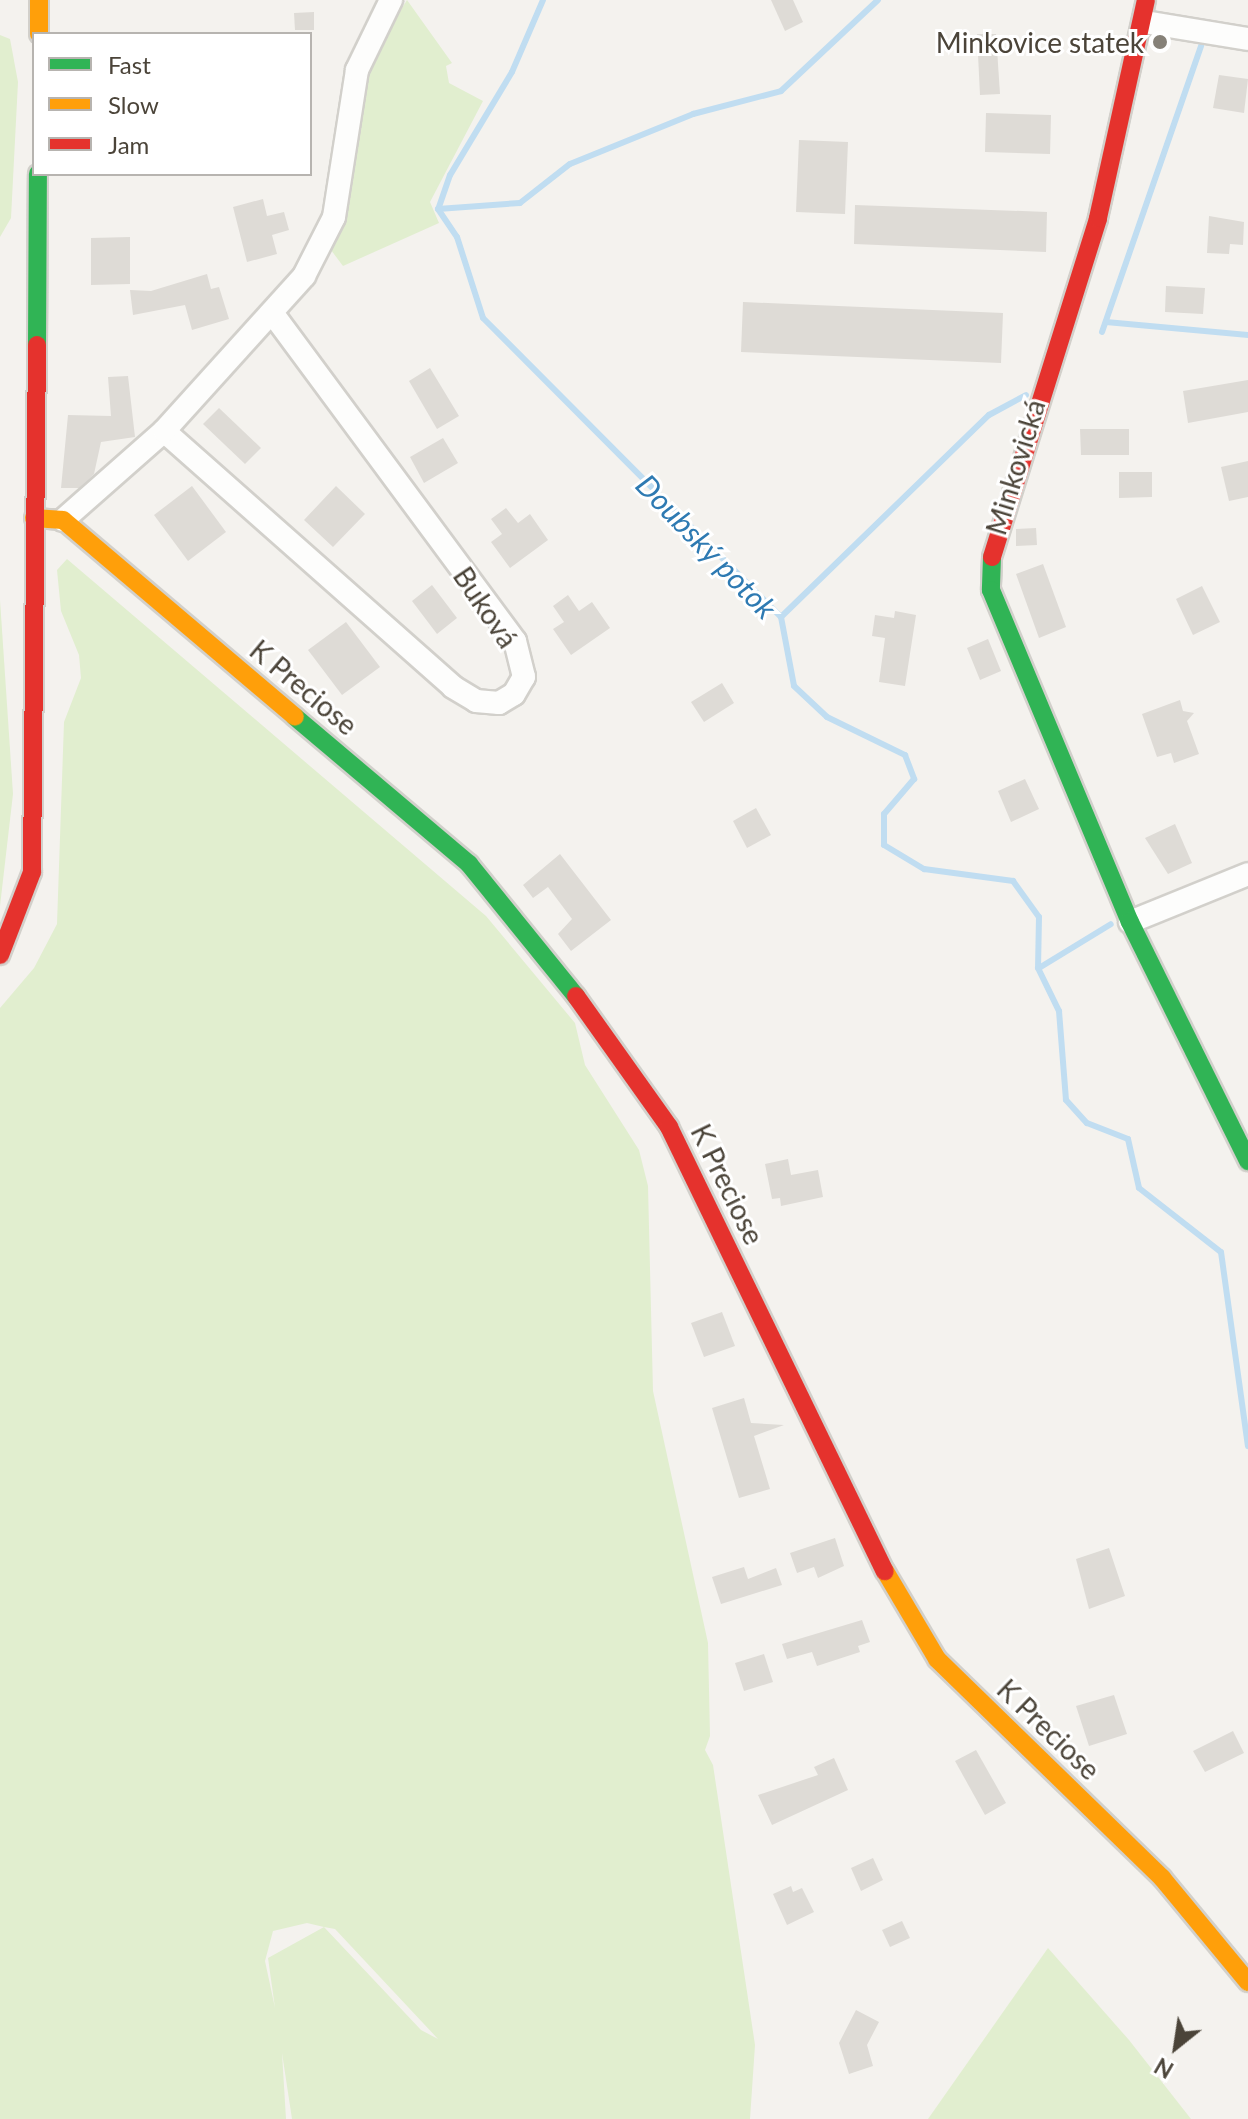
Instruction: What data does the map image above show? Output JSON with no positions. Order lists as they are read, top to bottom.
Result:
{
  "streets": {
    "street": ["Minkovická", "Buková", "K Preciose"]
  },
  "water": ["Doubský potok"],
  "places": ["Minkovice statek"],
  "legend": ["Fast", "Slow", "Jam"],
  "north": "bottom left"
}
